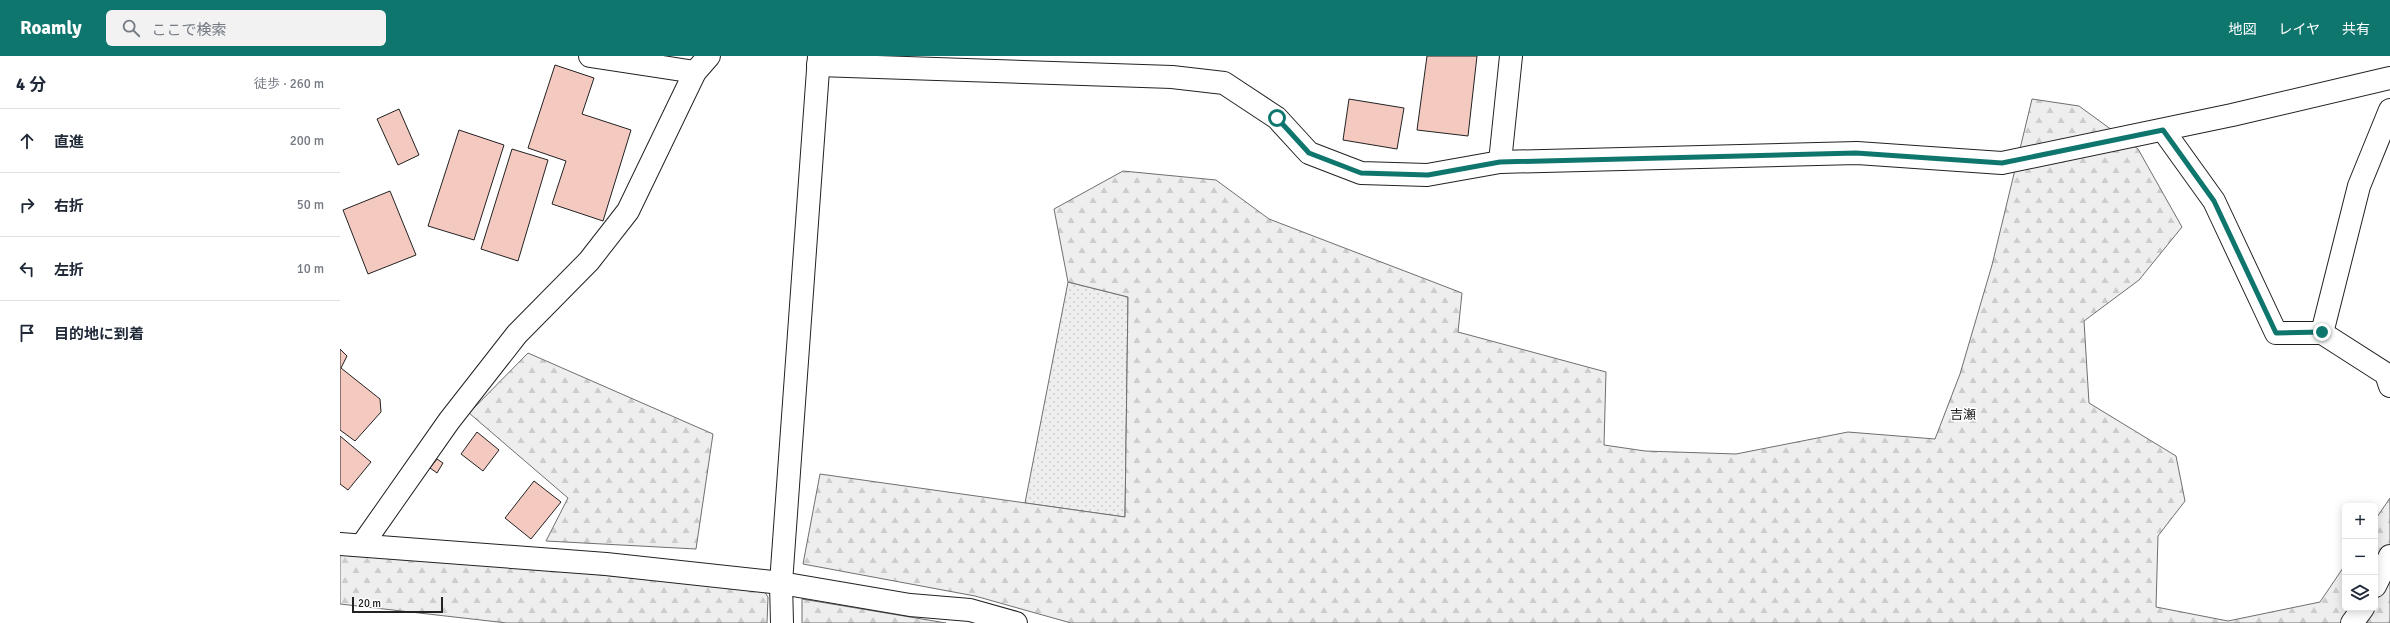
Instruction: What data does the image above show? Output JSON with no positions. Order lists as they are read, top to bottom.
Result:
{
  "districts": ["吉瀬"],
  "scale_bar": "20 m",
  "page": {
    "header": "Roamly",
    "search": "ここで検索",
    "nav": ["地図", "レイヤ", "共有"],
    "heading": ["4 分", "徒歩 · 260 m"],
    "list": [
      ["直進", "200 m"],
      ["右折", "50 m"],
      ["左折", "10 m"],
      "目的地に到着"
    ],
    "map_buttons": ["+", "−"],
    "scale": "20 m"
  }
}
